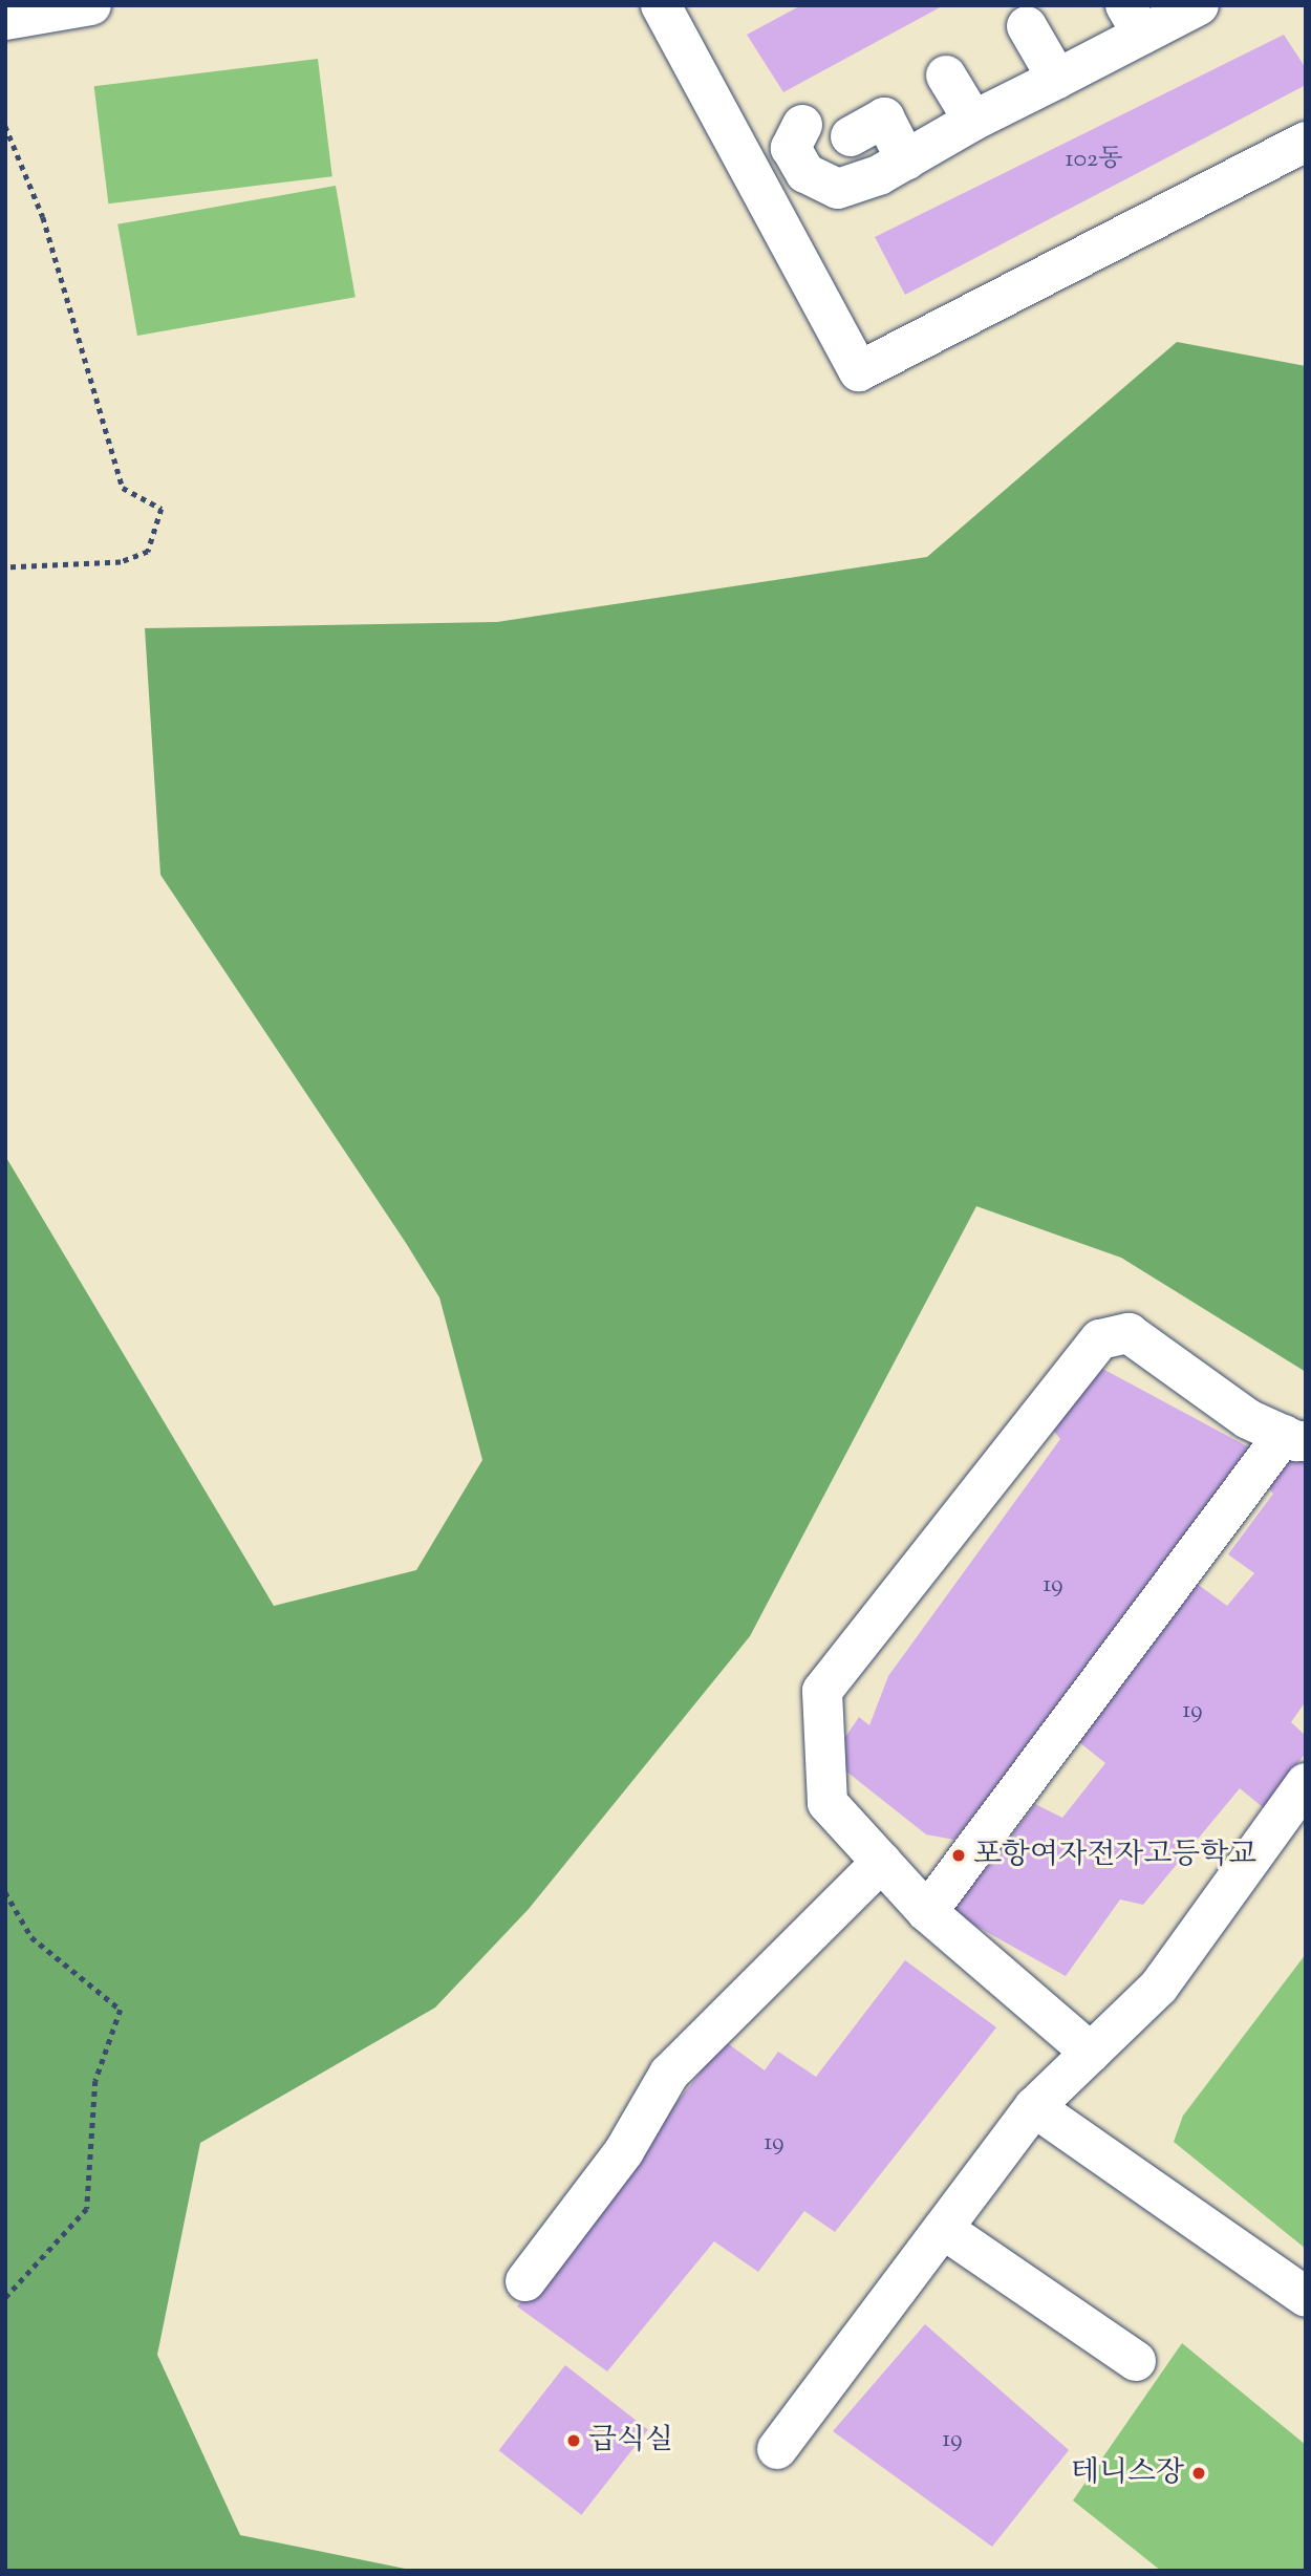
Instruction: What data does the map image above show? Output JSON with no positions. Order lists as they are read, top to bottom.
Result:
{
  "places": ["포항여자전자고등학교", "급식실", "테니스장"],
  "house_numbers": [
    "102동",
    "19",
    "19",
    "19",
    "19"
  ]
}
